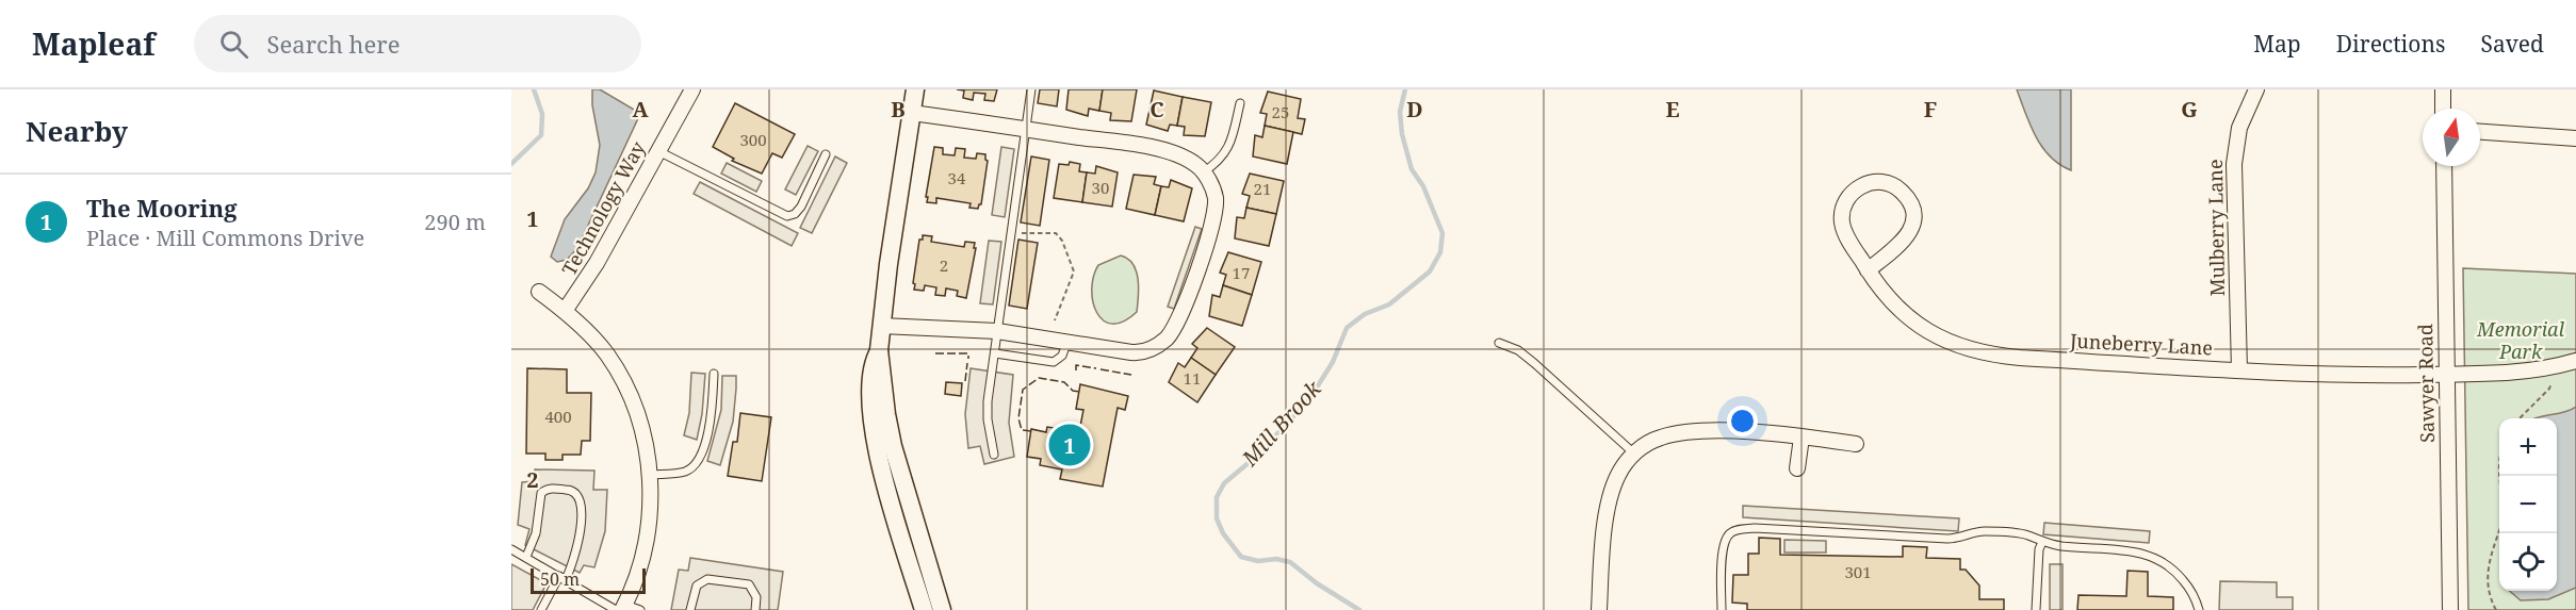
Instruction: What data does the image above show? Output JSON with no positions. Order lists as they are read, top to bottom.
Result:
{
  "streets": {
    "street": [
      "Technology Way",
      "Mulberry Lane",
      "Juneberry Lane",
      "Sawyer Road"
    ]
  },
  "crossings": [
    ["Mulberry Lane", "Juneberry Lane"],
    ["Juneberry Lane", "Sawyer Road"]
  ],
  "water": ["Mill Brook"],
  "parks": ["Memorial Park"],
  "house_numbers": [
    "25",
    "300",
    "34",
    "30",
    "21",
    "2",
    "17",
    "11",
    "400",
    "301"
  ],
  "scale_bar": "50 m",
  "north": "top",
  "page": {
    "header": "Mapleaf",
    "search": "Search here",
    "nav": ["Map", "Directions", "Saved"],
    "heading": "Nearby",
    "list": [
      {
        "mark": "1",
        "name": "The Mooring",
        "note": "Place · Mill Commons Drive",
        "value": "290 m"
      }
    ],
    "map_buttons": ["+", "−"],
    "pins": "1",
    "scale": "50 m"
  },
  "grid": {
    "columns": [
      "A",
      "B",
      "C",
      "D",
      "E",
      "F",
      "G"
    ],
    "rows": ["1", "2"]
  }
}
